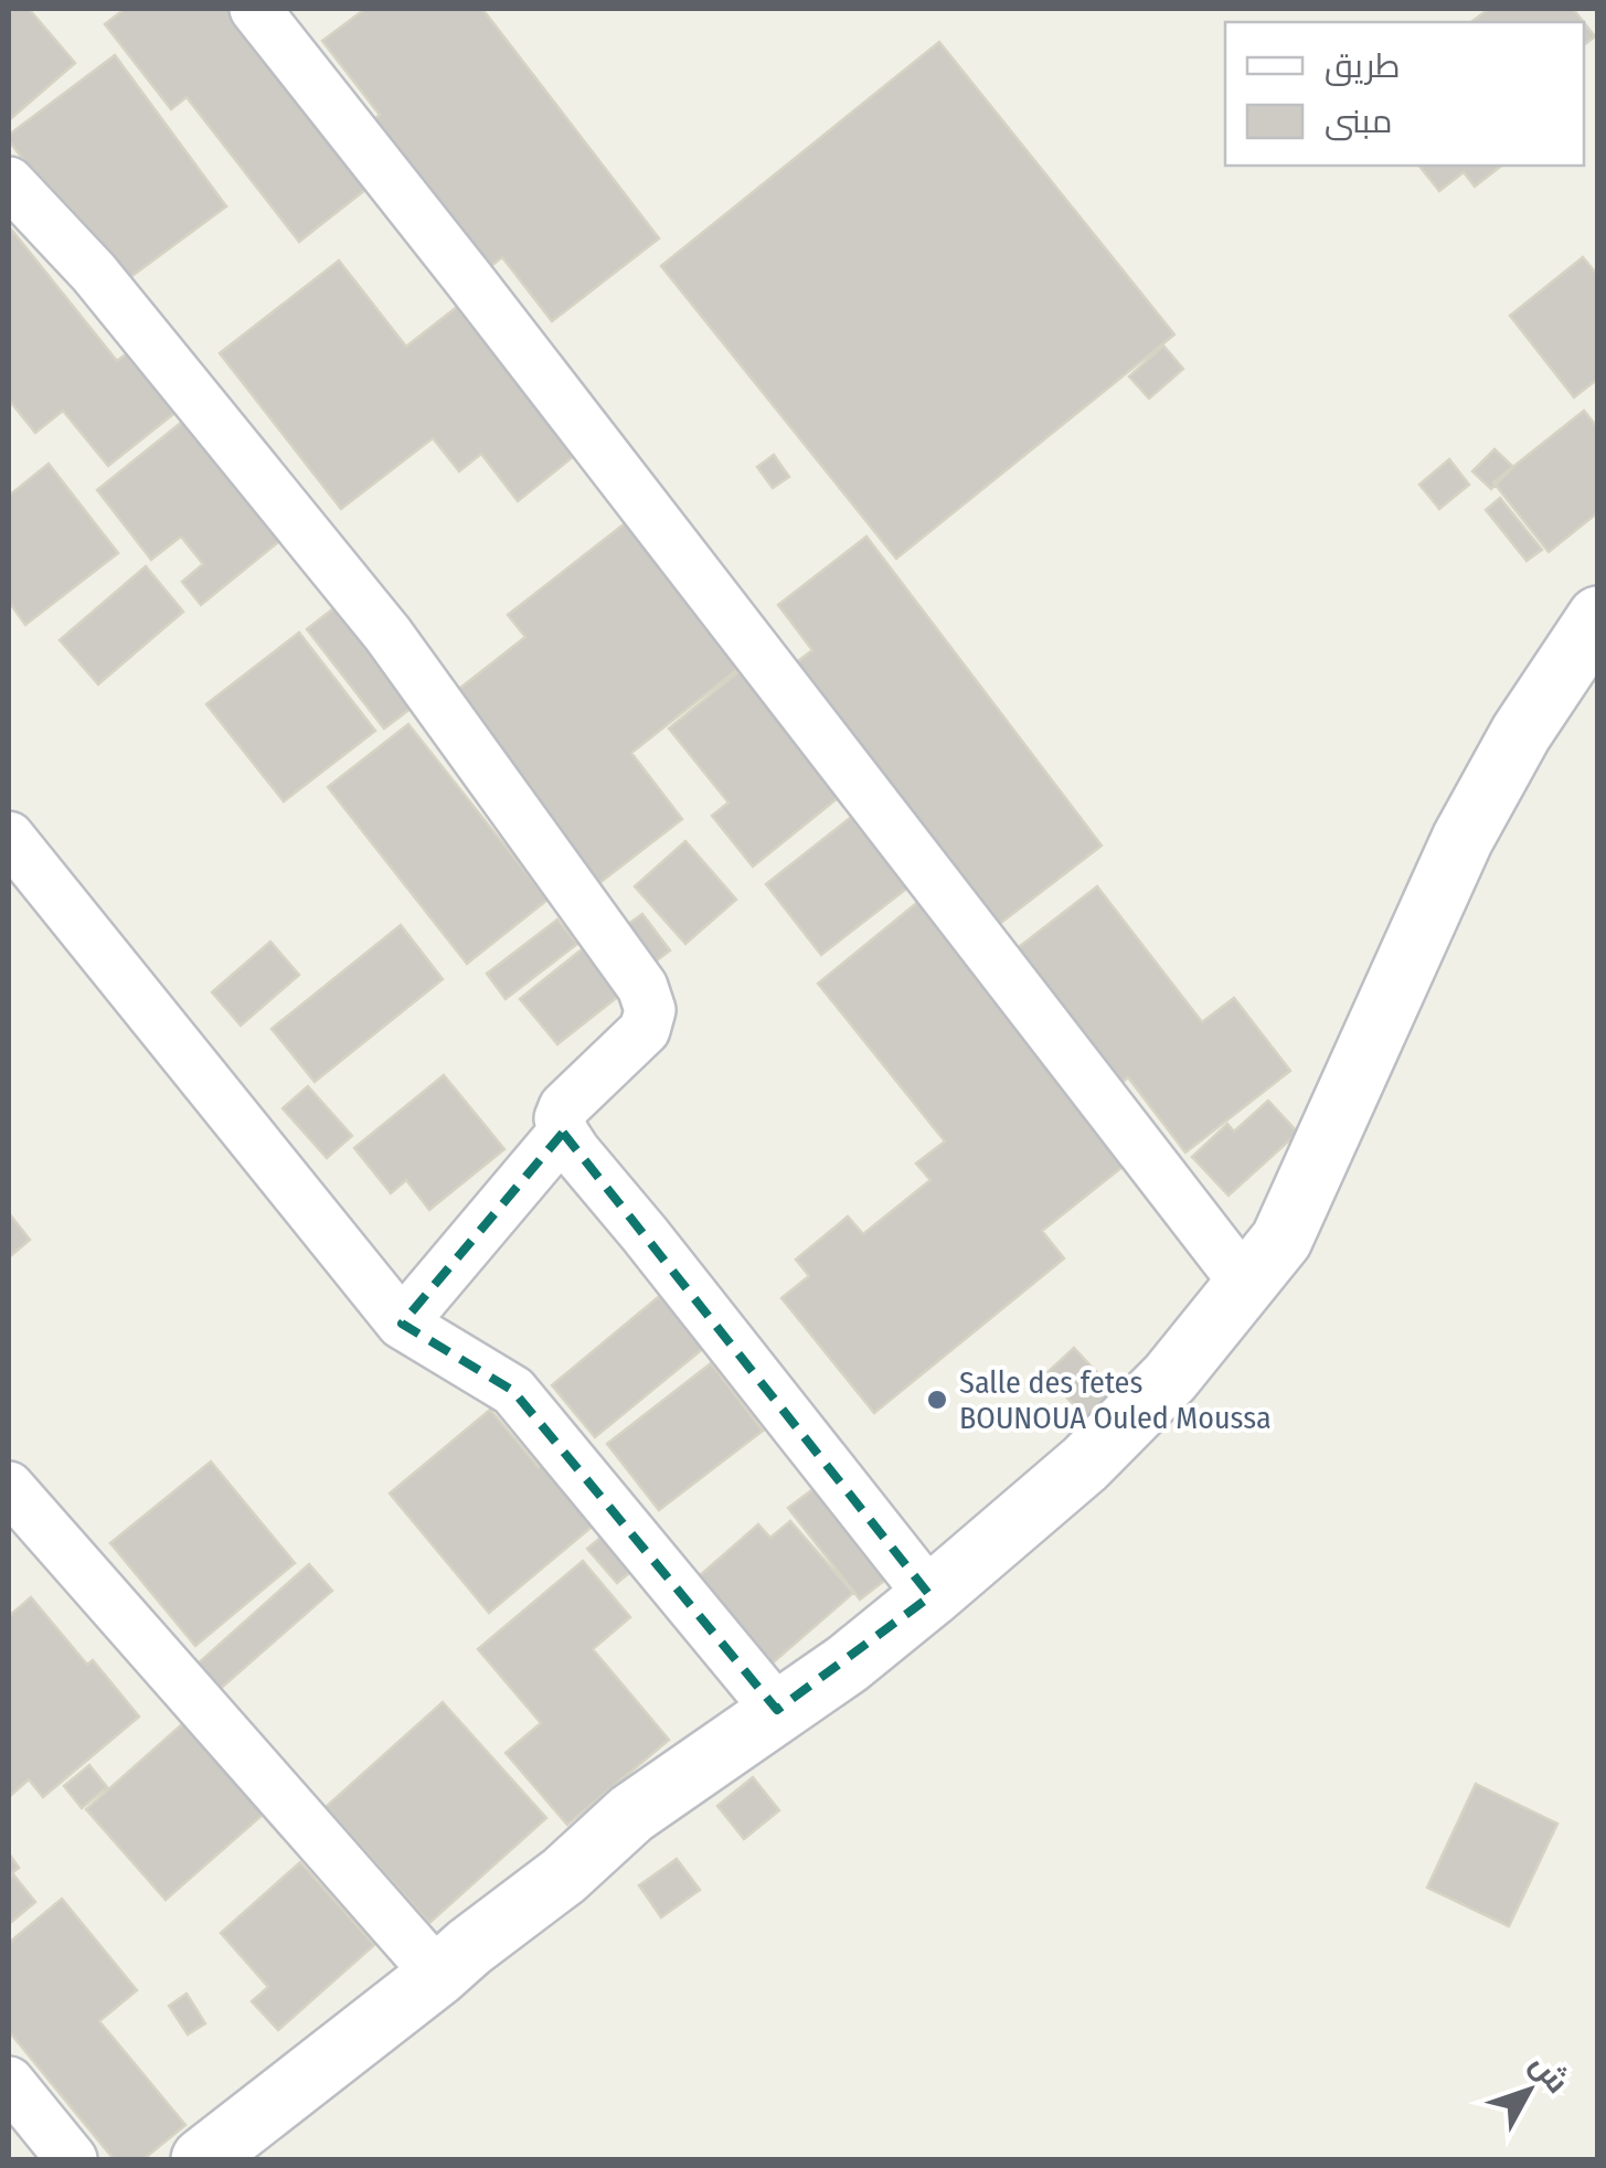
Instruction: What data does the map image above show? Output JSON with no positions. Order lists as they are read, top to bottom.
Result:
{
  "places": ["Salle des fetes BOUNOUA Ouled Moussa"],
  "legend": ["طريق", "مبنى"],
  "north": "top right"
}
